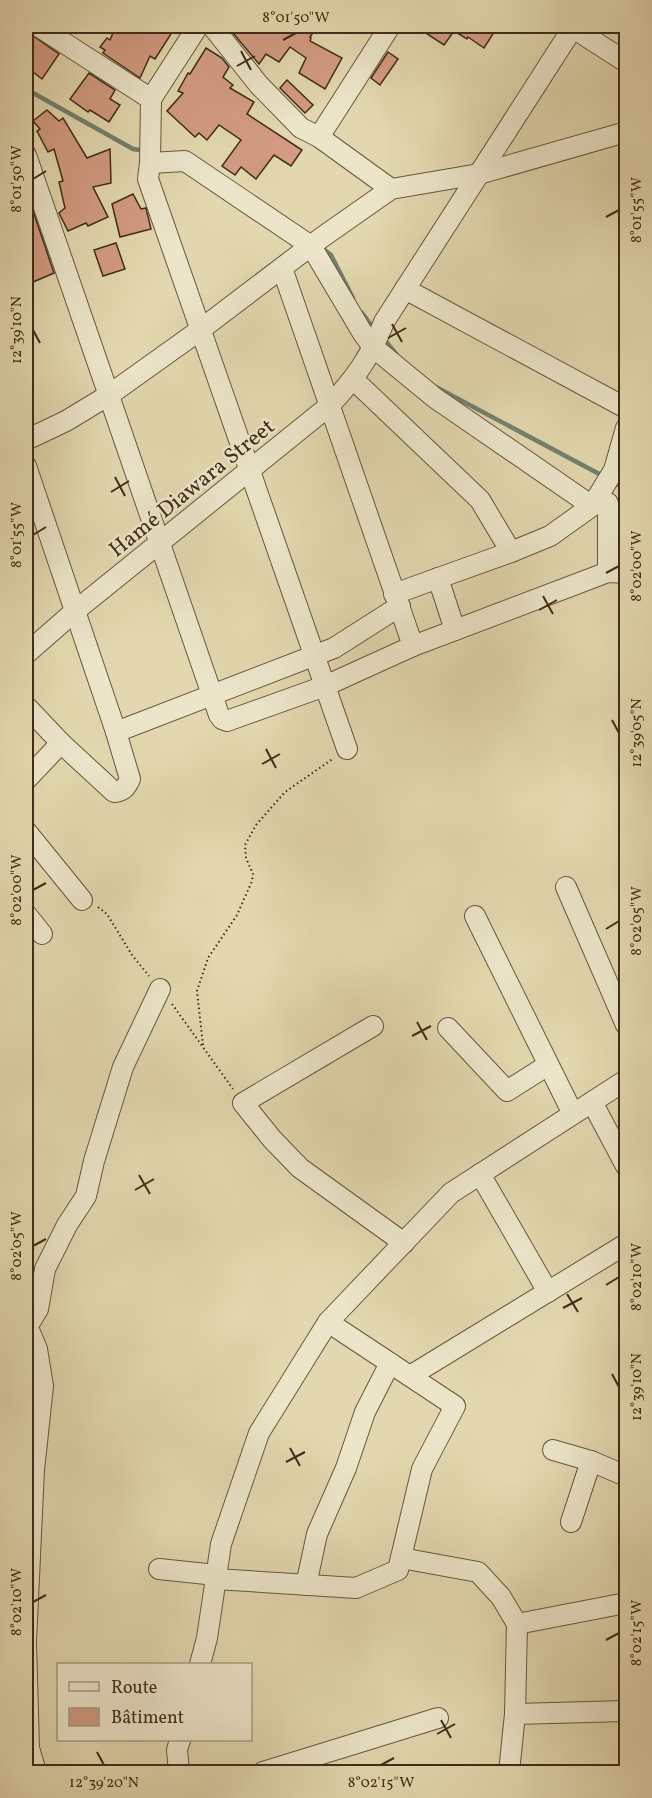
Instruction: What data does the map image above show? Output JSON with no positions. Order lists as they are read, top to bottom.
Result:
{
  "streets": {
    "street": ["Hamé Diawara Street"]
  },
  "legend": ["Route", "Bâtiment"],
  "coordinates": [
    "8°01'50\"W",
    "8°01'55\"W",
    "12°39'10\"N",
    "8°02'00\"W",
    "12°39'05\"N",
    "8°02'05\"W",
    "8°02'10\"W",
    "8°02'15\"W",
    "12°39'20\"N"
  ]
}
